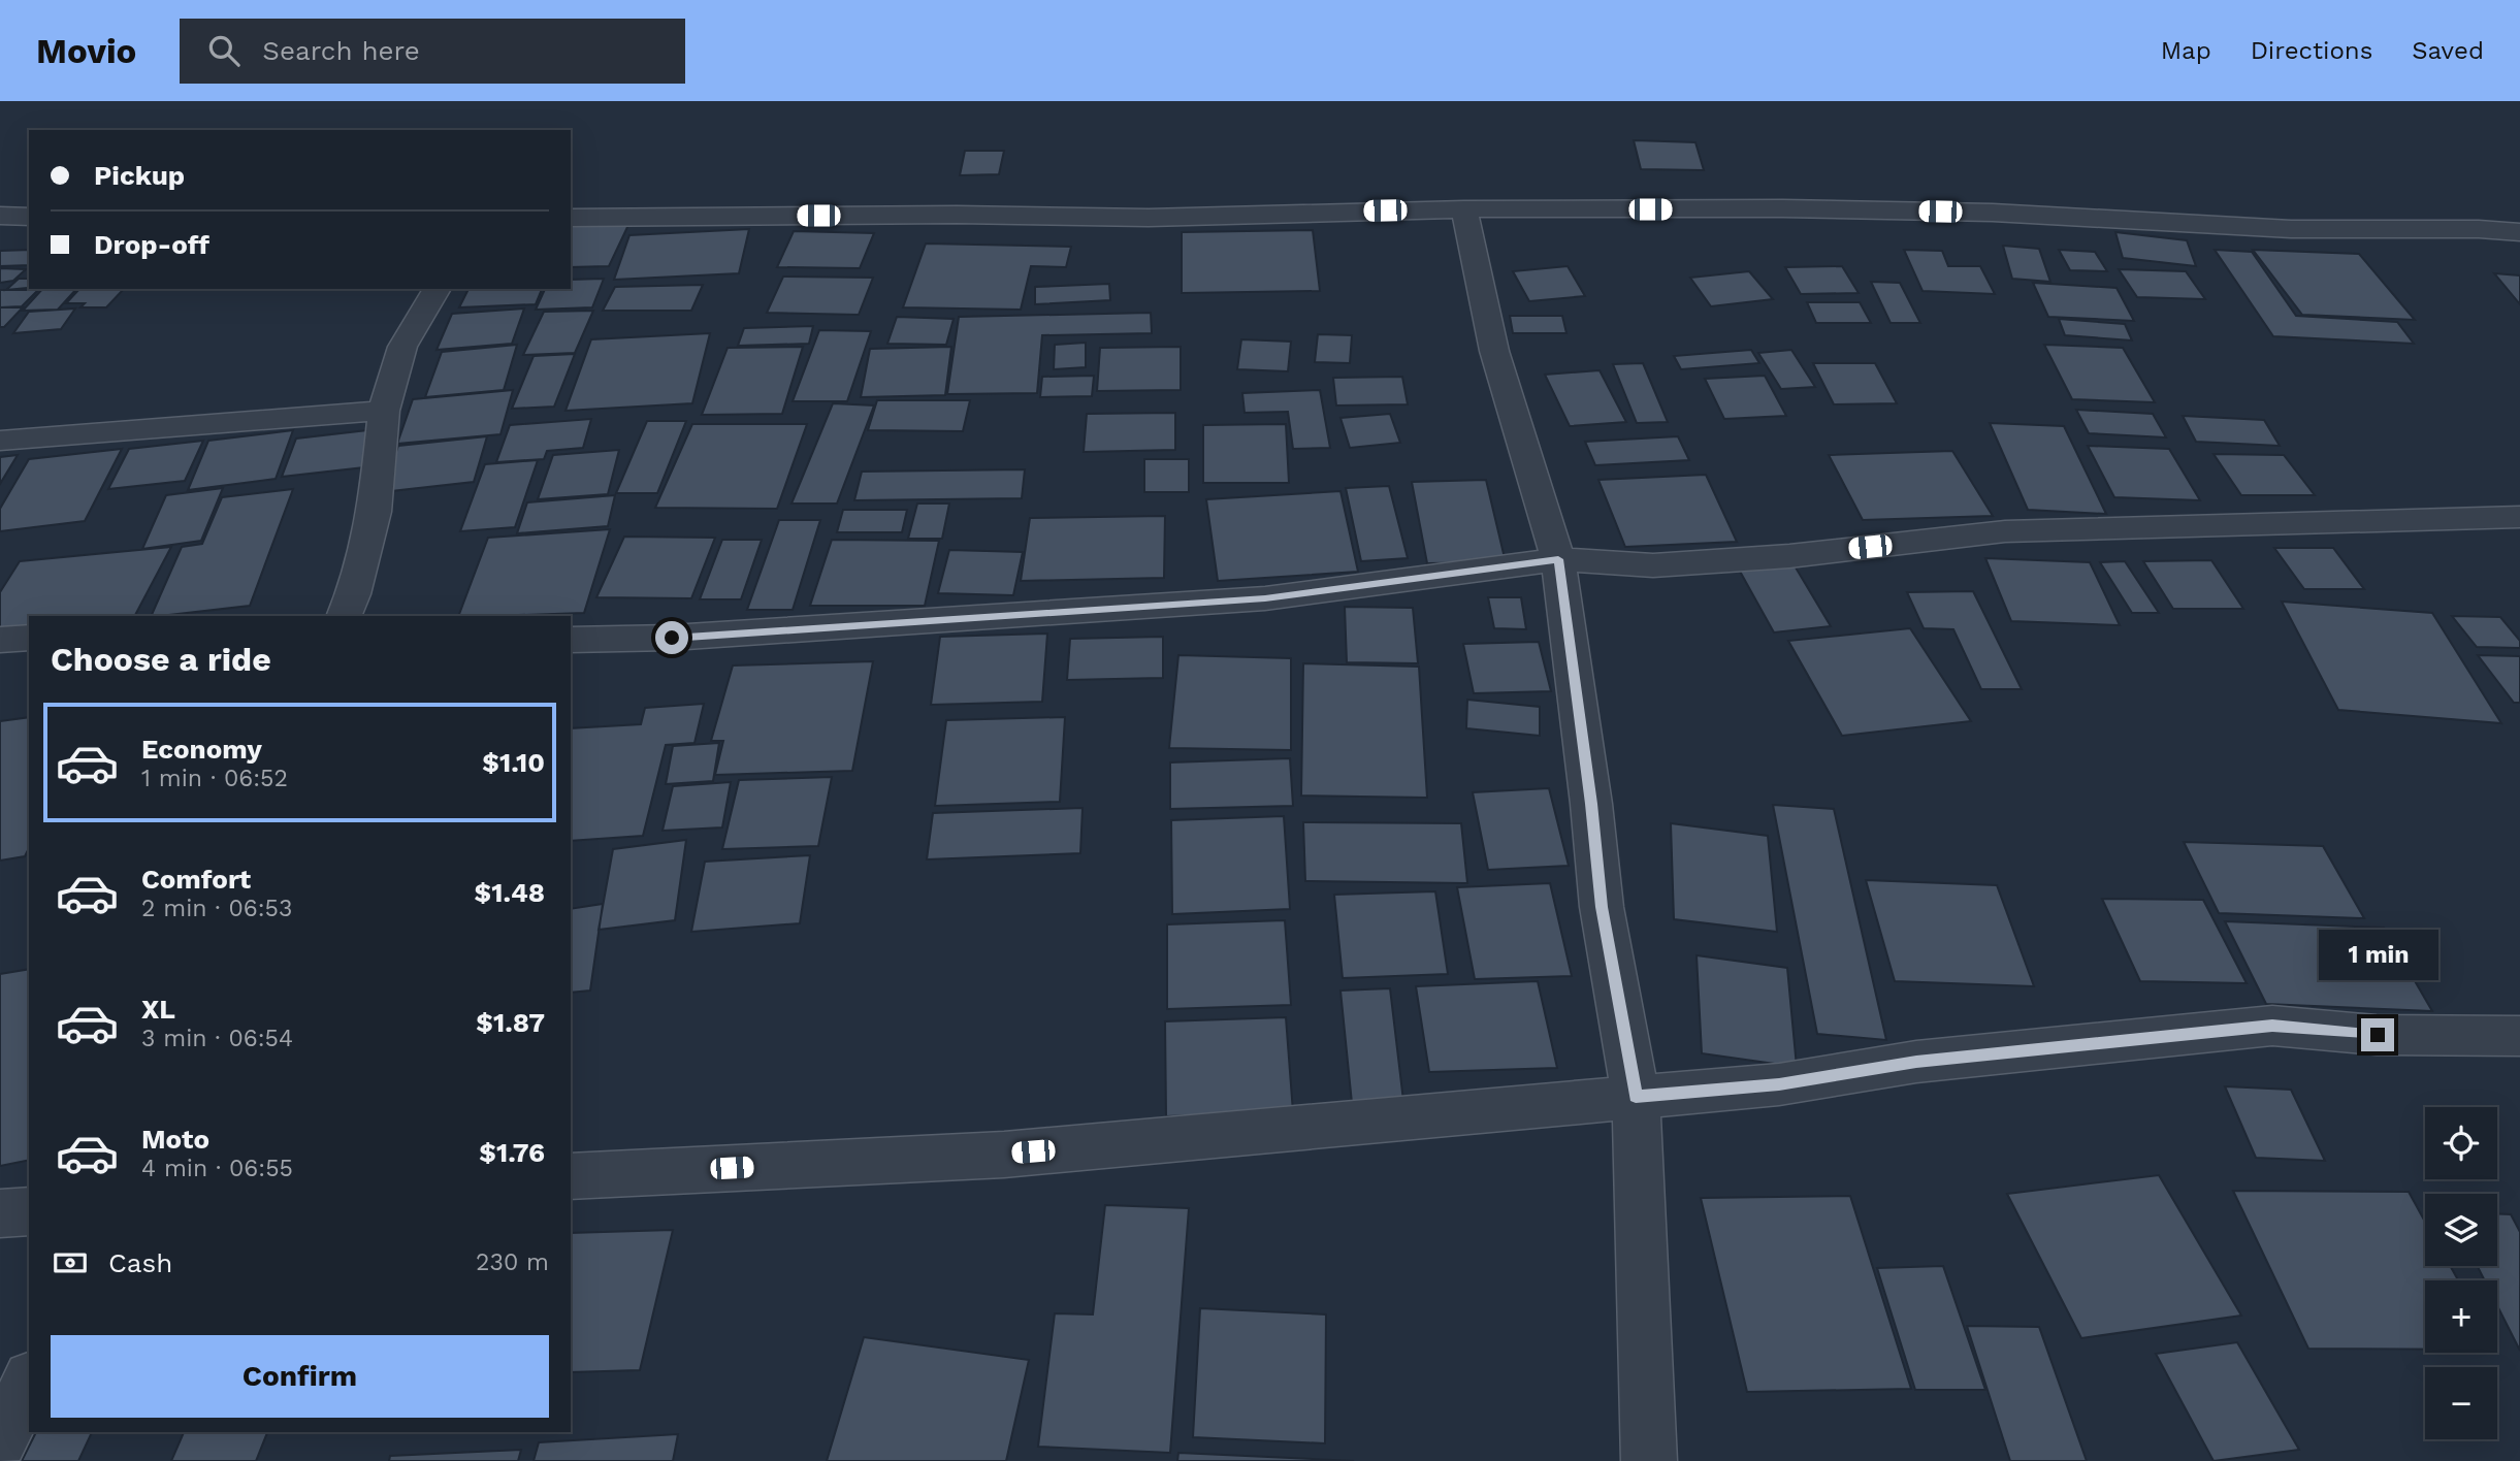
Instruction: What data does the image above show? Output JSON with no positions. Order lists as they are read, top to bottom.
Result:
{
  "page": {
    "header": "Movio",
    "search": "Search here",
    "nav": ["Map", "Directions", "Saved"],
    "banner": ["Pickup", "Drop-off"],
    "heading": "Choose a ride",
    "list": [
      {
        "name": "Economy",
        "note": "1 min · 06:52",
        "value": "$1.10"
      },
      {
        "name": "Comfort",
        "note": "2 min · 06:53",
        "value": "$1.48"
      },
      {
        "name": "XL",
        "note": "3 min · 06:54",
        "value": "$1.87"
      },
      {
        "name": "Moto",
        "note": "4 min · 06:55",
        "value": "$1.76"
      }
    ],
    "bubble": "1 min",
    "map_buttons": ["+", "−"],
    "pay": ["Cash", "230 m"],
    "buttons": "Confirm"
  }
}
